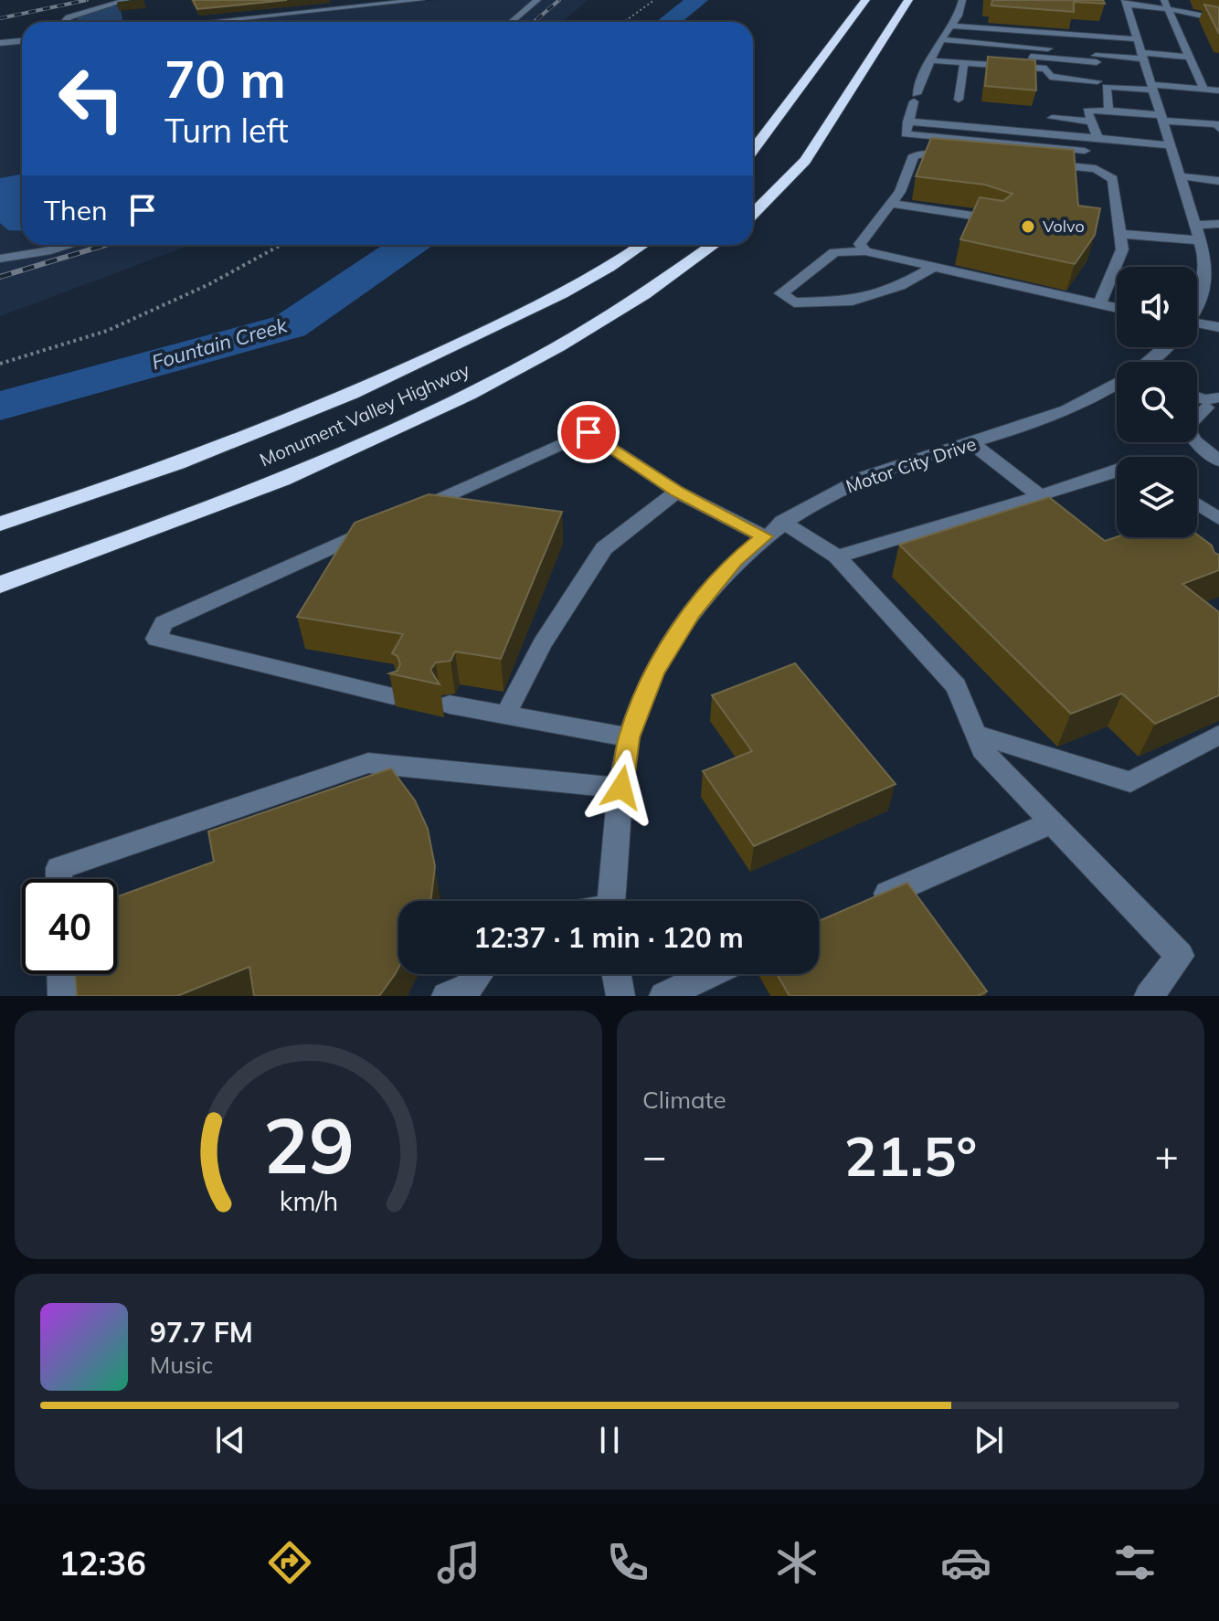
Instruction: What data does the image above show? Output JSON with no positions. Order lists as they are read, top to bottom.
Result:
{
  "streets": {
    "highway": ["Monument Valley Highway"],
    "street": ["Motor City Drive"]
  },
  "water": ["Fountain Creek"],
  "places": ["Volvo"],
  "page": {
    "turn": ["70 m", "Turn left"],
    "then": "Then",
    "limit": "40",
    "trip": "12:37 · 1 min · 120 m",
    "tile": "Climate",
    "heat": ["−", "21.5°", "+"],
    "song": ["97.7 FM", "Music"],
    "tabs": "12:36",
    "gauge": ["29", "km/h"]
  }
}
